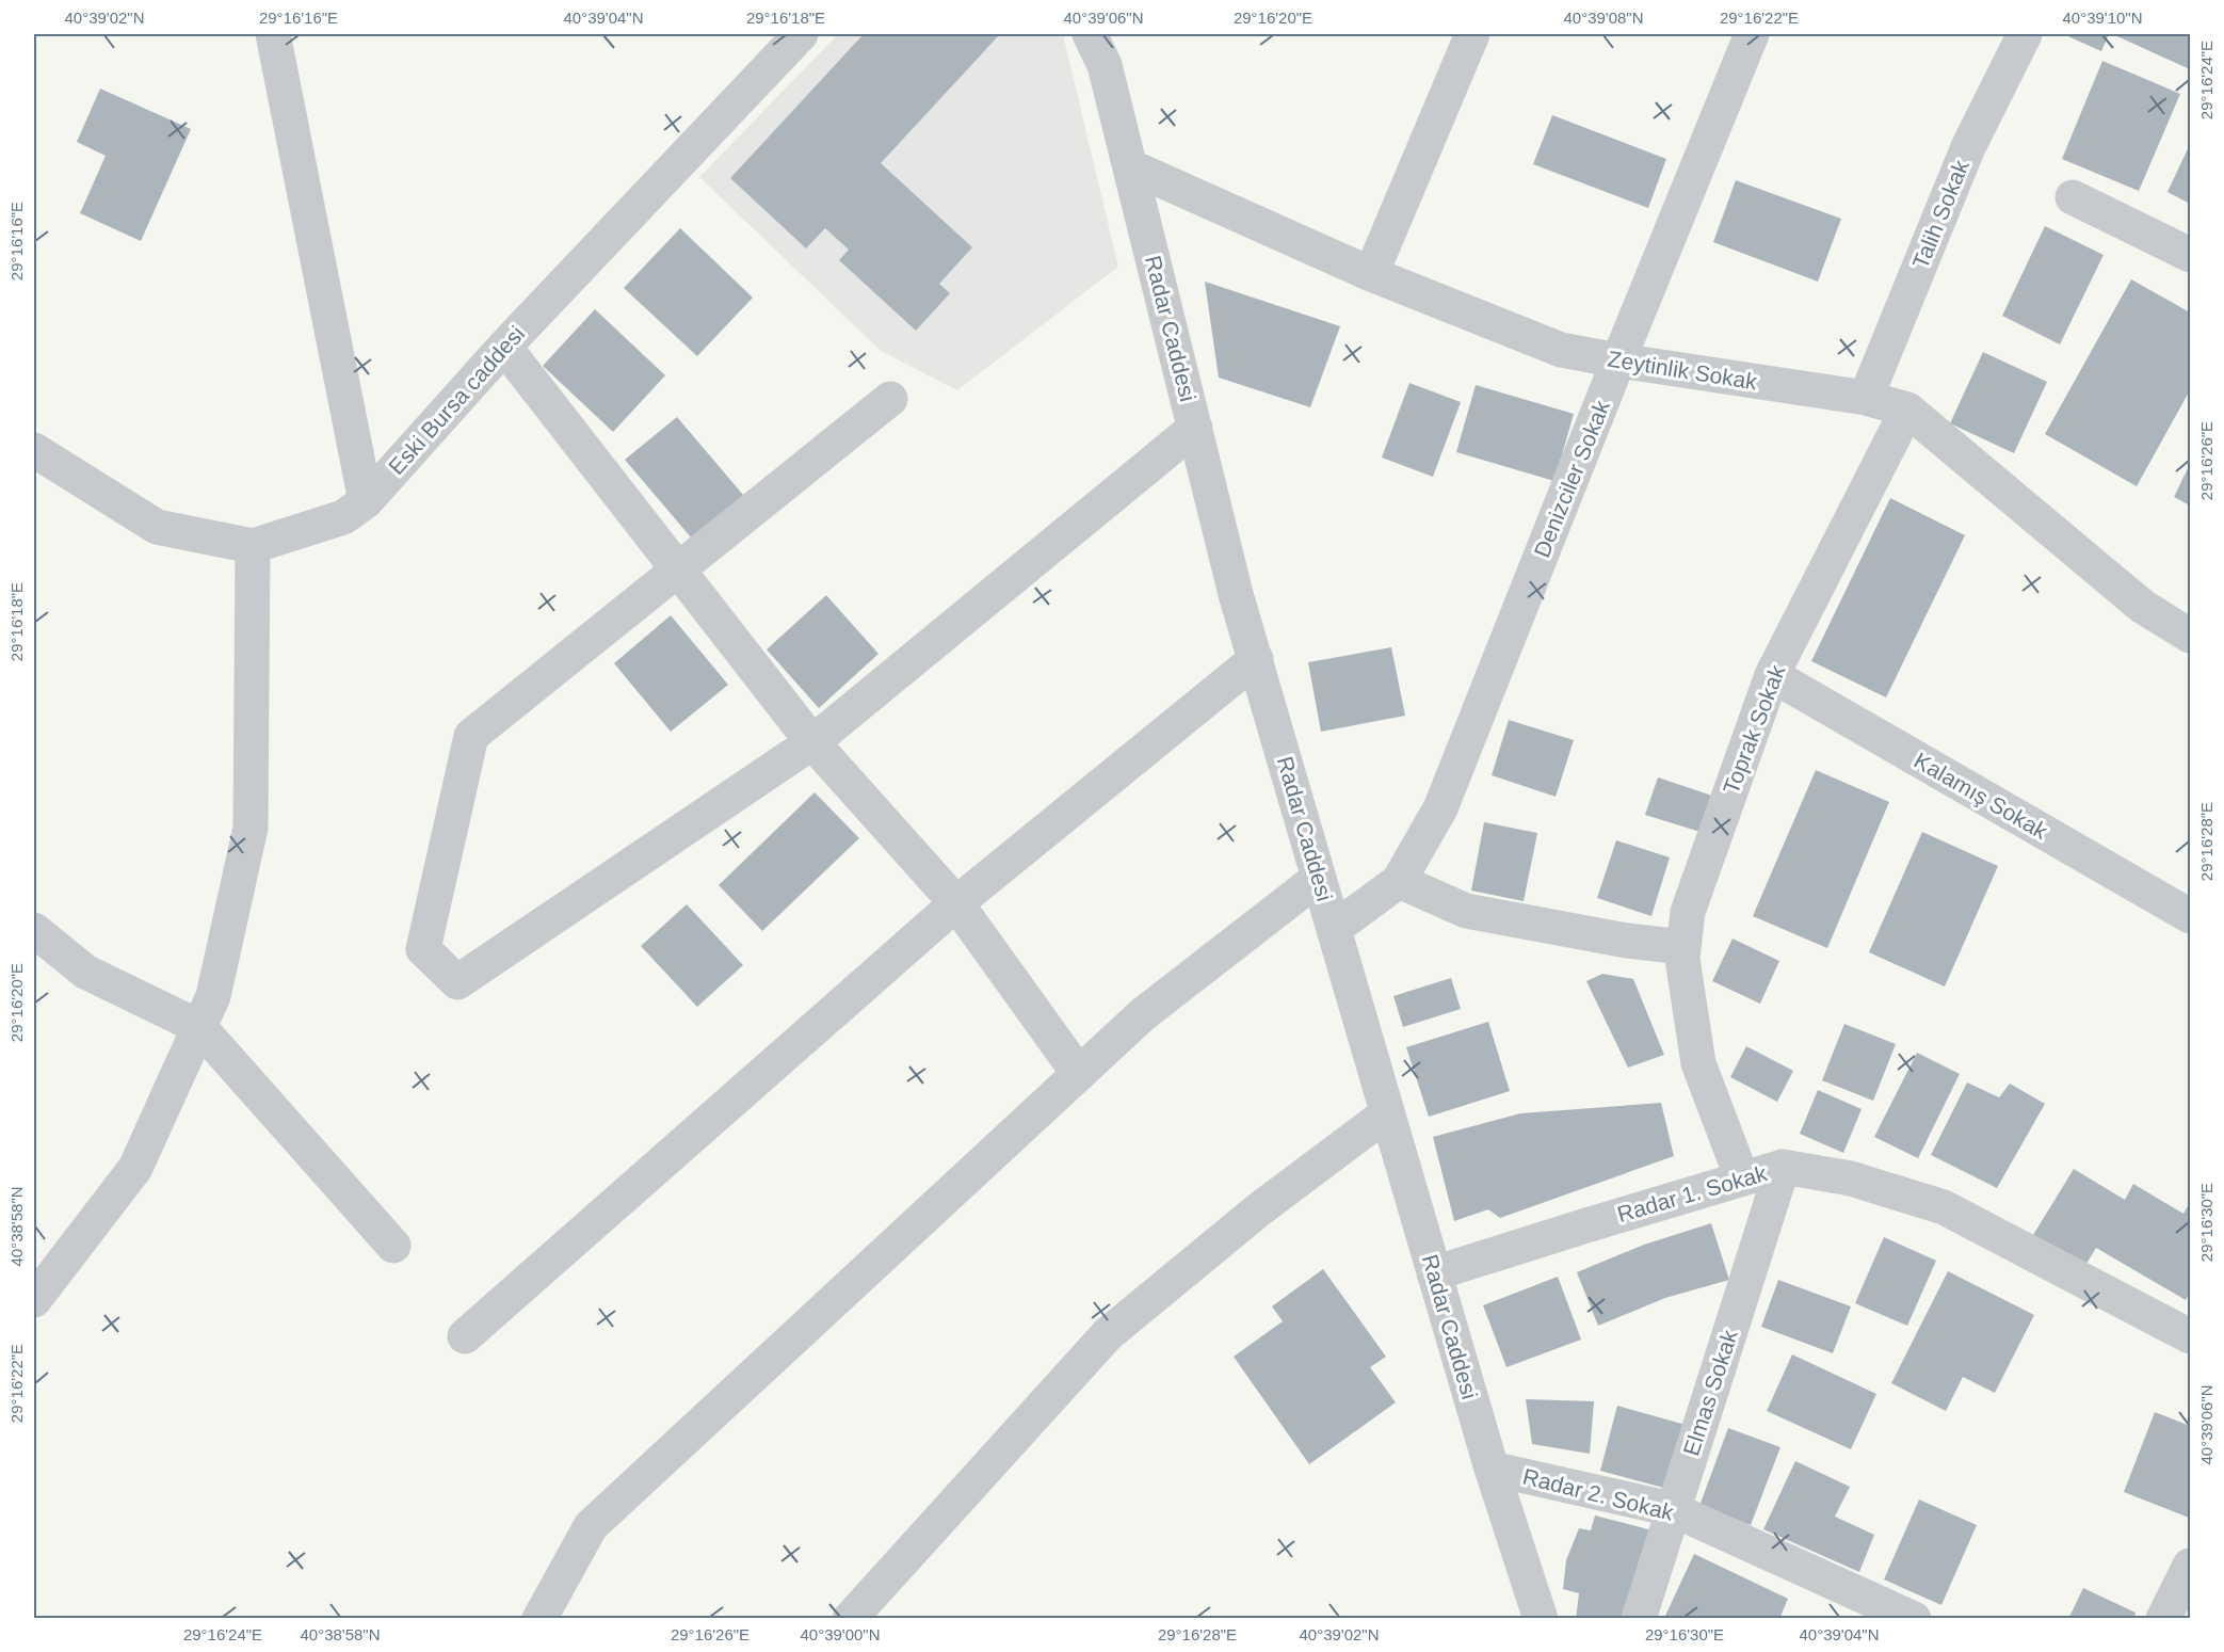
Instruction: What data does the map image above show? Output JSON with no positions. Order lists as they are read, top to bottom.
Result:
{
  "streets": {
    "street": [
      "Talih Sokak",
      "Radar Caddesi",
      "Zeytinlik Sokak",
      "Eski Bursa caddesi",
      "Denizciler Sokak",
      "Toprak Sokak",
      "Kalamış Sokak",
      "Radar 1. Sokak",
      "Elmas Sokak",
      "Radar 2. Sokak"
    ]
  },
  "crossings": [
    ["Talih Sokak", "Zeytinlik Sokak"],
    ["Radar Caddesi", "Zeytinlik Sokak"],
    ["Radar Caddesi", "Denizciler Sokak"],
    ["Radar Caddesi", "Radar 1. Sokak"],
    ["Radar Caddesi", "Radar 2. Sokak"],
    ["Zeytinlik Sokak", "Denizciler Sokak"],
    ["Zeytinlik Sokak", "Toprak Sokak"],
    ["Toprak Sokak", "Kalamış Sokak"],
    ["Toprak Sokak", "Radar 1. Sokak"],
    ["Radar 1. Sokak", "Elmas Sokak"],
    ["Elmas Sokak", "Radar 2. Sokak"]
  ],
  "coordinates": [
    "40°39'02\"N",
    "29°16'16\"E",
    "40°39'04\"N",
    "29°16'18\"E",
    "40°39'06\"N",
    "29°16'20\"E",
    "40°39'08\"N",
    "29°16'22\"E",
    "40°39'10\"N",
    "29°16'24\"E",
    "29°16'26\"E",
    "29°16'28\"E",
    "29°16'30\"E",
    "40°38'58\"N",
    "40°39'00\"N"
  ]
}
